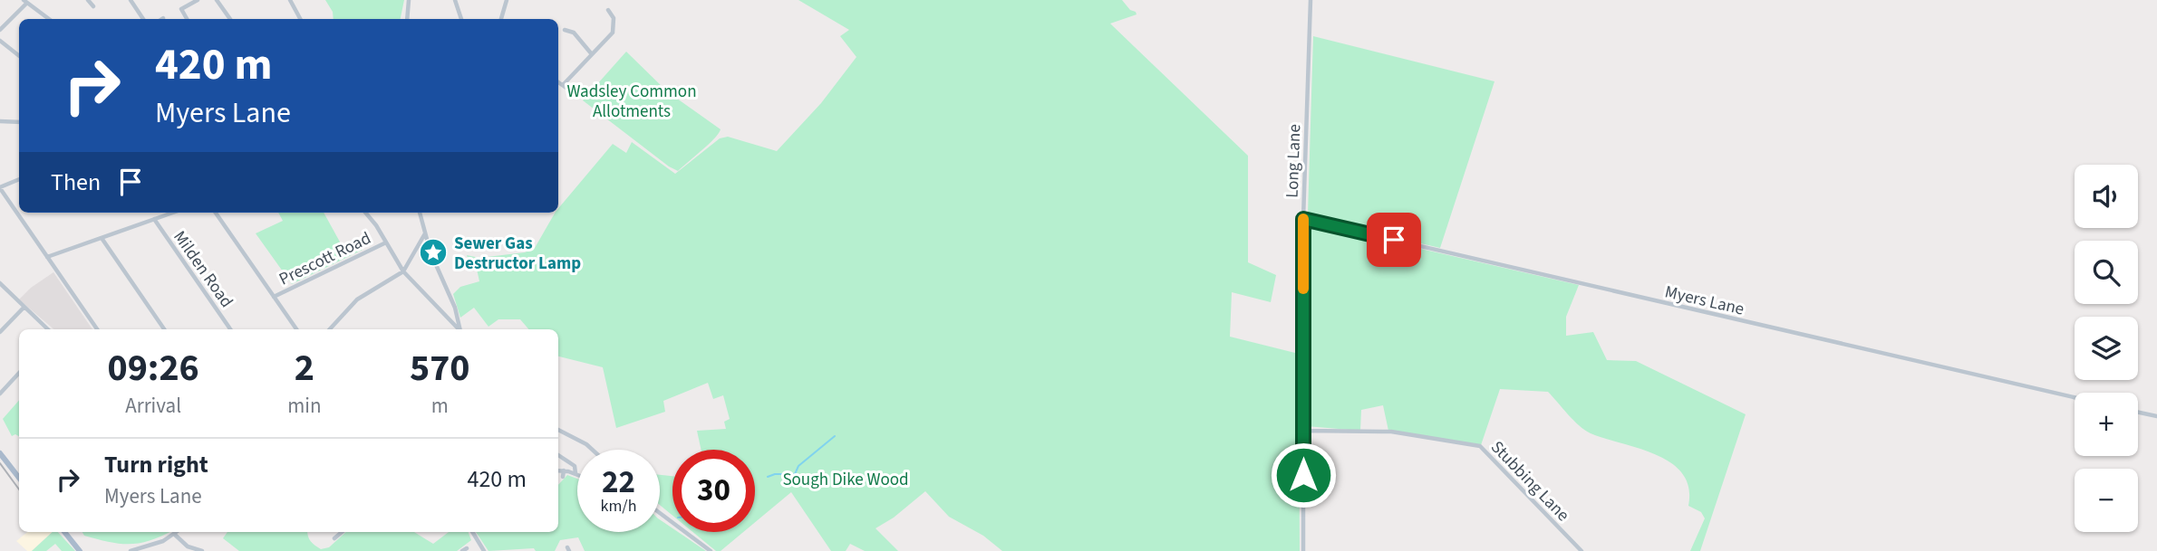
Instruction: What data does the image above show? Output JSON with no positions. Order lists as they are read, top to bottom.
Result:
{
  "streets": {
    "street": [
      "Long Lane",
      "Prescott Road",
      "Milden Road",
      "Myers Lane",
      "Stubbing Lane"
    ]
  },
  "crossings": [
    ["Long Lane", "Myers Lane"],
    ["Long Lane", "Stubbing Lane"]
  ],
  "parks": ["Wadsley Common Allotments", "Sough Dike Wood"],
  "places": {
    "place": ["Sewer Gas Destructor Lamp"]
  },
  "page": {
    "turn": ["420 m", "Myers Lane"],
    "then": "Then",
    "map_buttons": ["+", "−"],
    "eta": [
      "09:26",
      "Arrival",
      "2",
      "min",
      "570",
      "m"
    ],
    "list": [
      {
        "name": "Turn right",
        "note": "Myers Lane",
        "value": "420 m"
      }
    ],
    "speed": "22 km/h",
    "limit": "30"
  }
}
